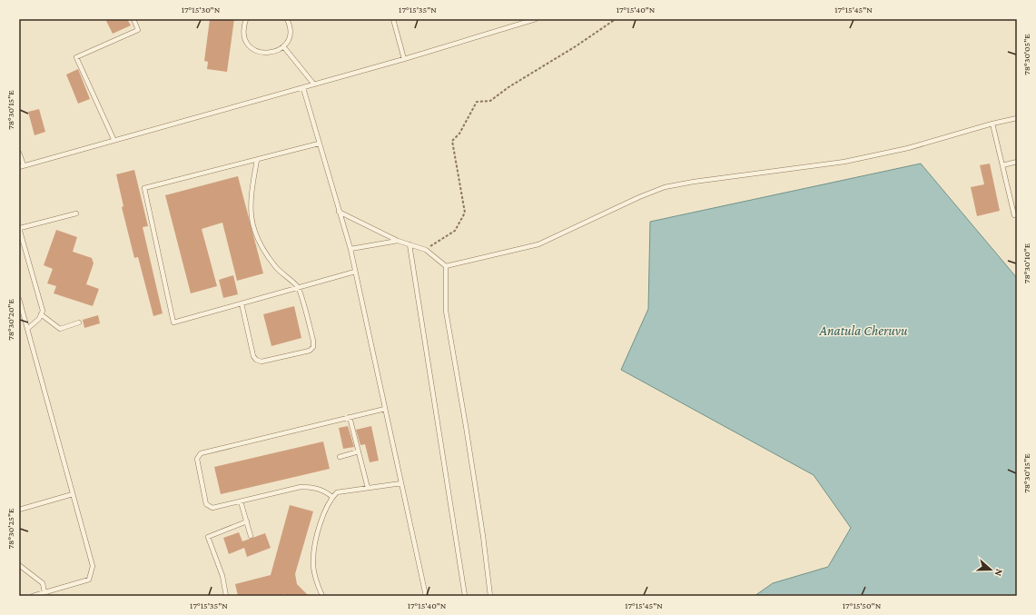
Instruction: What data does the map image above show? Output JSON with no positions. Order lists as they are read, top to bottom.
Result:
{
  "water": ["Anatula Cheruvu"],
  "north": "right",
  "coordinates": [
    "17°15'30\"N",
    "17°15'35\"N",
    "17°15'40\"N",
    "17°15'45\"N",
    "78°30'05\"E",
    "78°30'15\"E",
    "78°30'10\"E",
    "78°30'20\"E",
    "78°30'25\"E",
    "17°15'50\"N"
  ]
}
